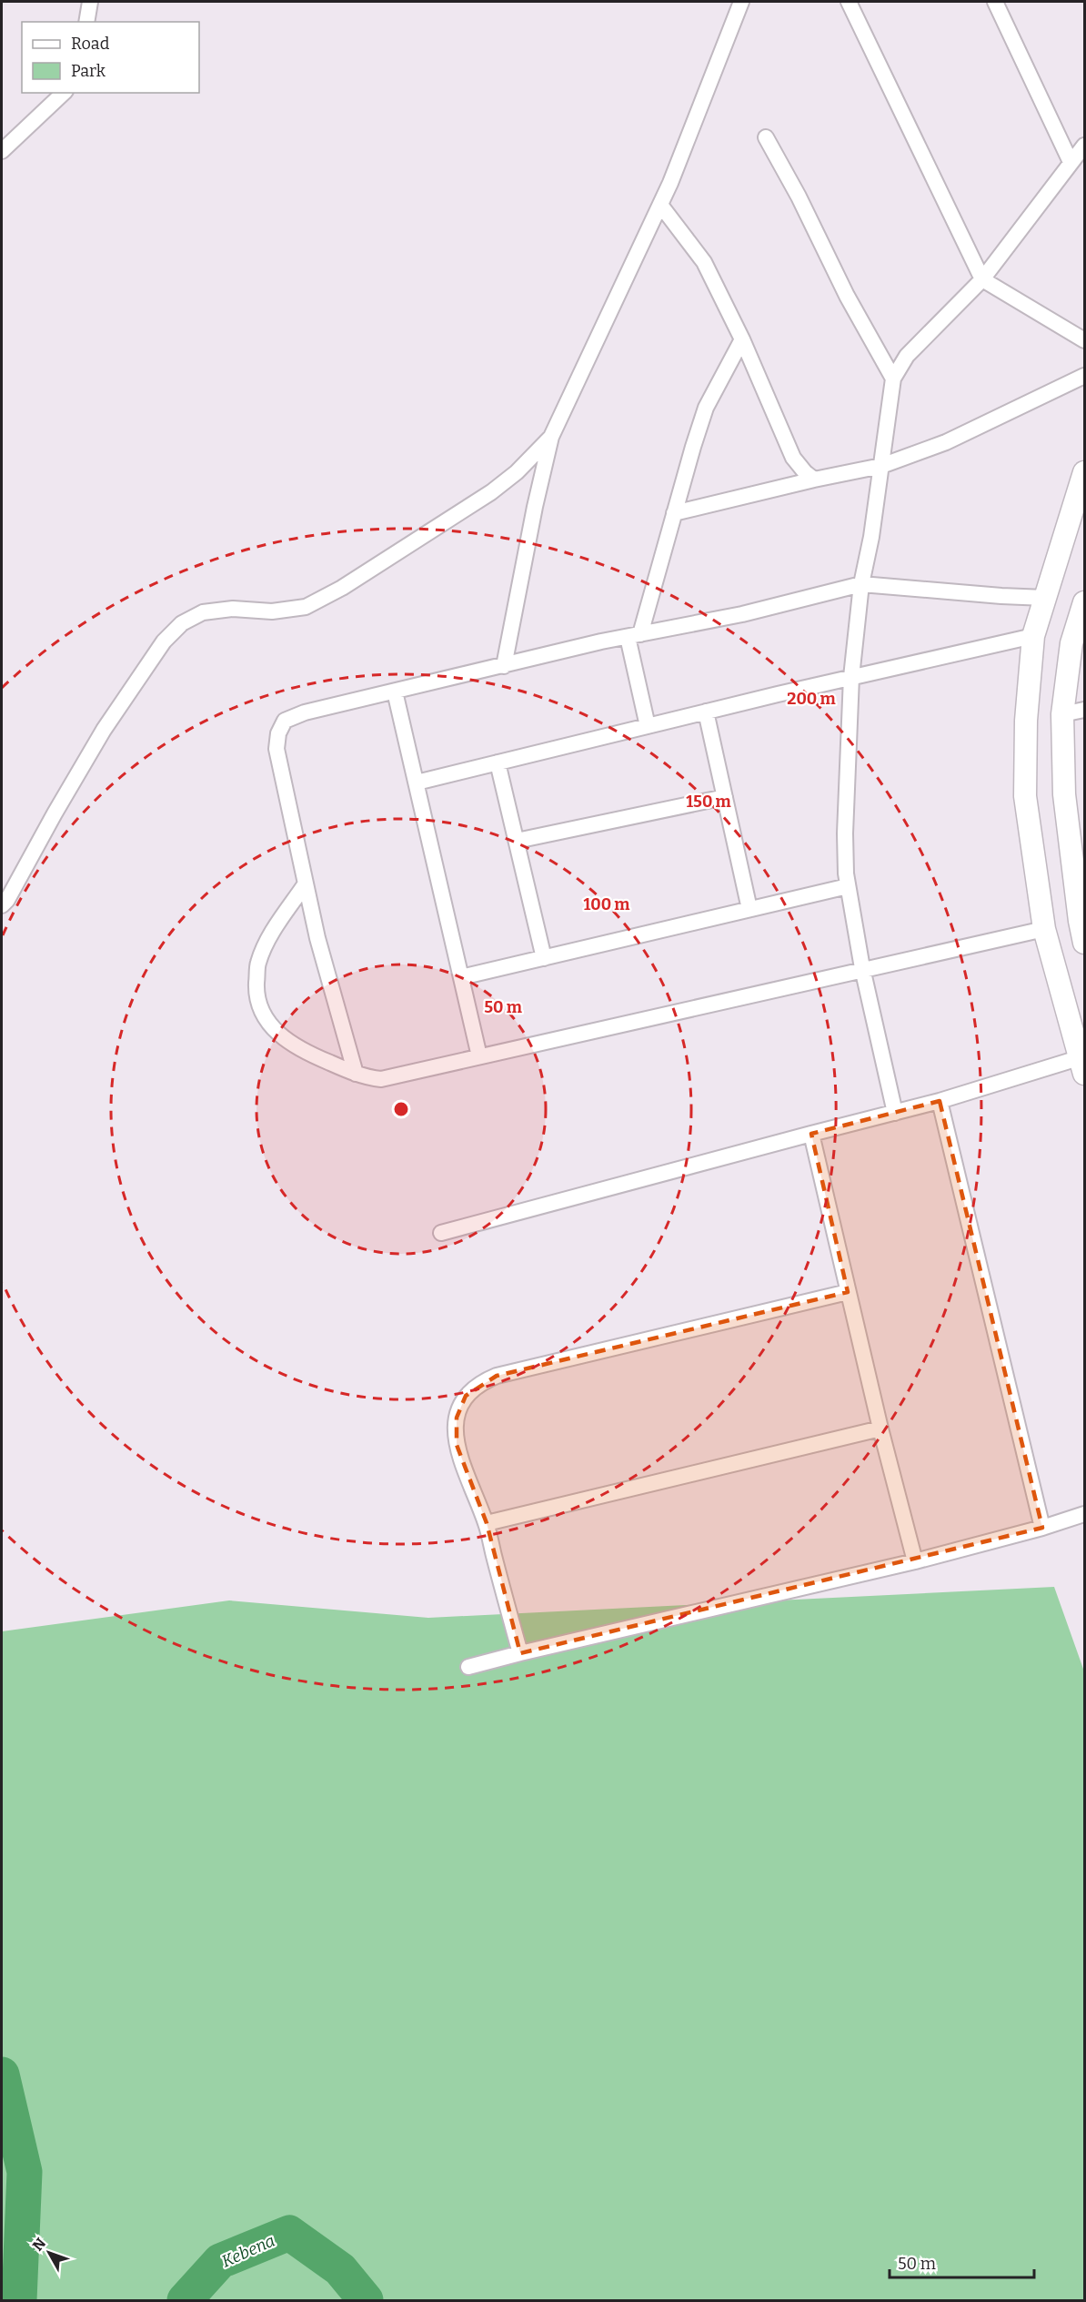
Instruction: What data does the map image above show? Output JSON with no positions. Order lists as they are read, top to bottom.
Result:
{
  "water": ["Kebena"],
  "legend": ["Road", "Park"],
  "scale_bar": "50 m",
  "north": "top left",
  "rings": [
    "200 m",
    "150 m",
    "100 m",
    "50 m"
  ]
}
